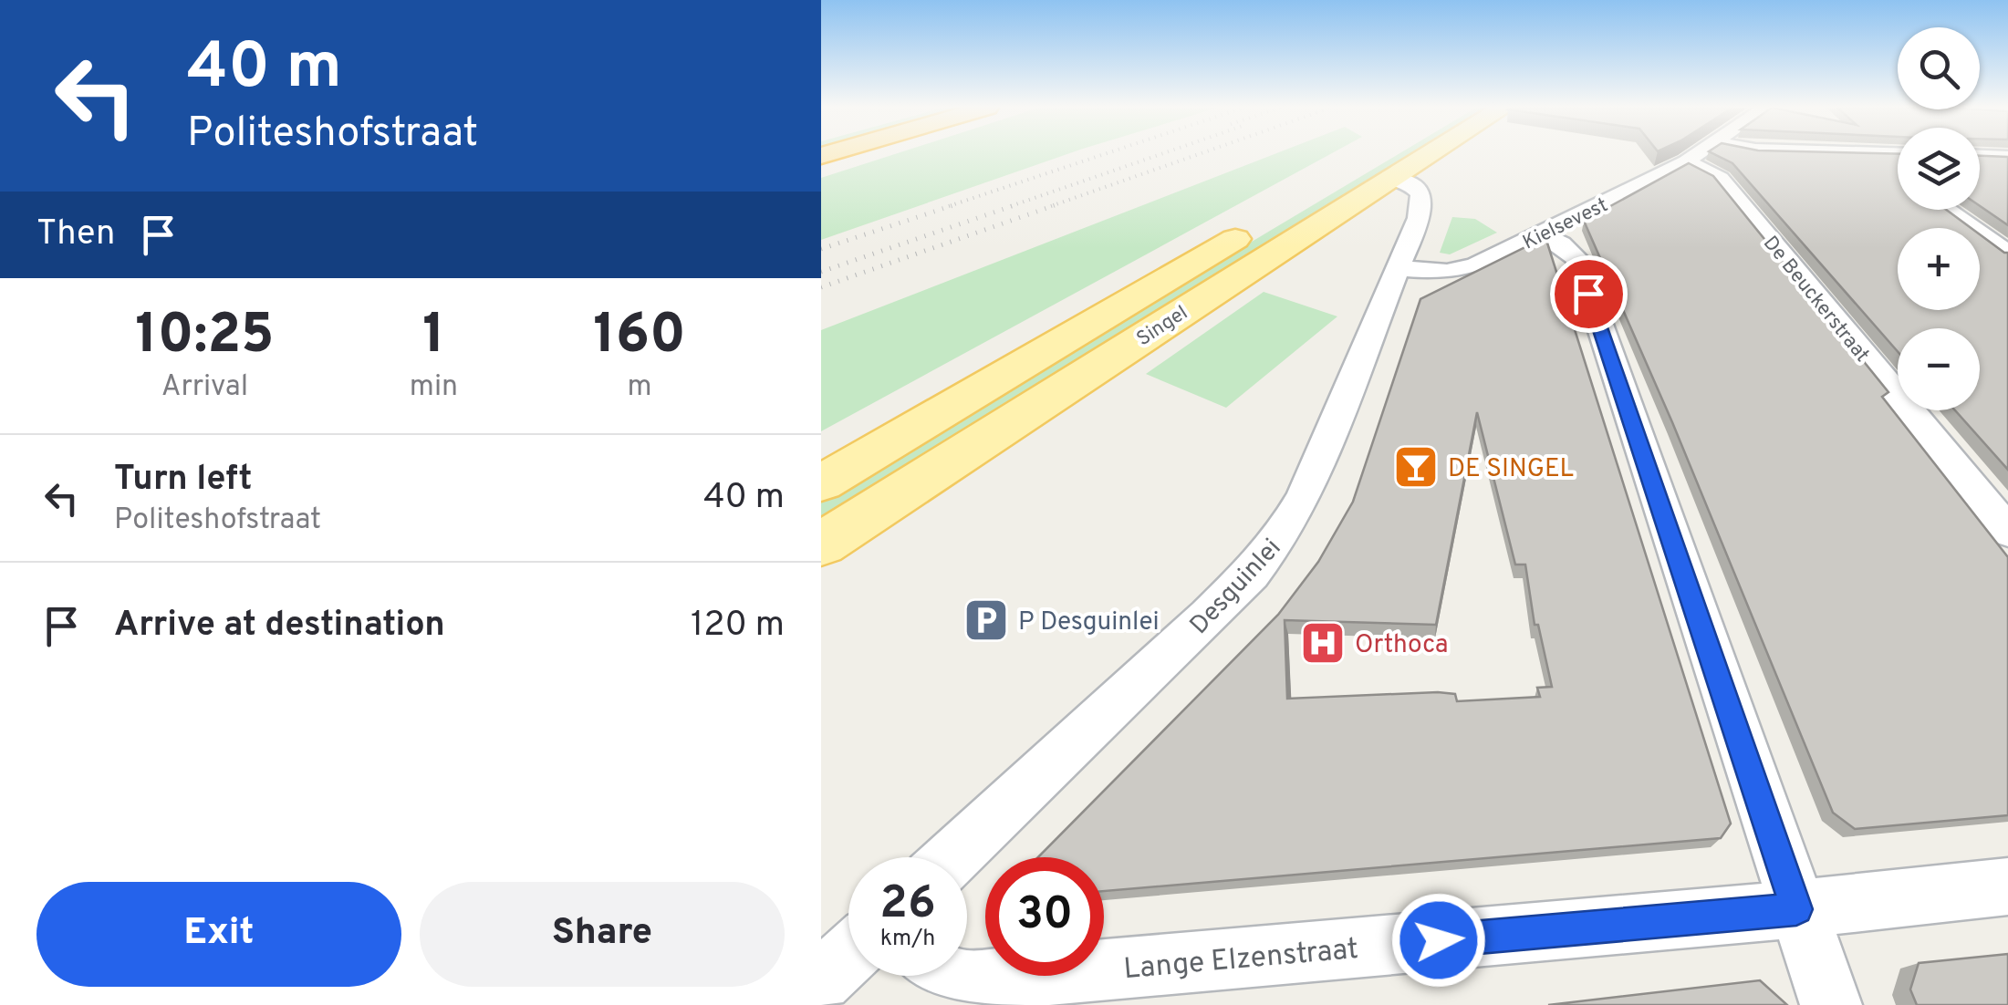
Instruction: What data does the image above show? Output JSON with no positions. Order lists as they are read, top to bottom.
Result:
{
  "streets": {
    "main road": ["Singel"],
    "street": [
      "Kielsevest",
      "De Beuckerstraat",
      "Desguinlei",
      "Lange Elzenstraat"
    ]
  },
  "crossings": [
    ["Kielsevest", "De Beuckerstraat"],
    ["Kielsevest", "Desguinlei"],
    ["Singel", "Desguinlei"]
  ],
  "places": {
    "bar": ["DE SINGEL"],
    "parking": ["P Desguinlei"],
    "hospital": ["Orthoca"]
  },
  "page": {
    "turn": ["40 m", "Politeshofstraat"],
    "map_buttons": ["+", "−"],
    "then": "Then",
    "eta": [
      "10:25",
      "Arrival",
      "1",
      "min",
      "160",
      "m"
    ],
    "list": [
      {
        "name": "Turn left",
        "note": "Politeshofstraat",
        "value": "40 m"
      },
      {
        "name": "Arrive at destination",
        "value": "120 m"
      }
    ],
    "speed": "26 km/h",
    "limit": "30",
    "buttons": ["Exit", "Share"]
  }
}
